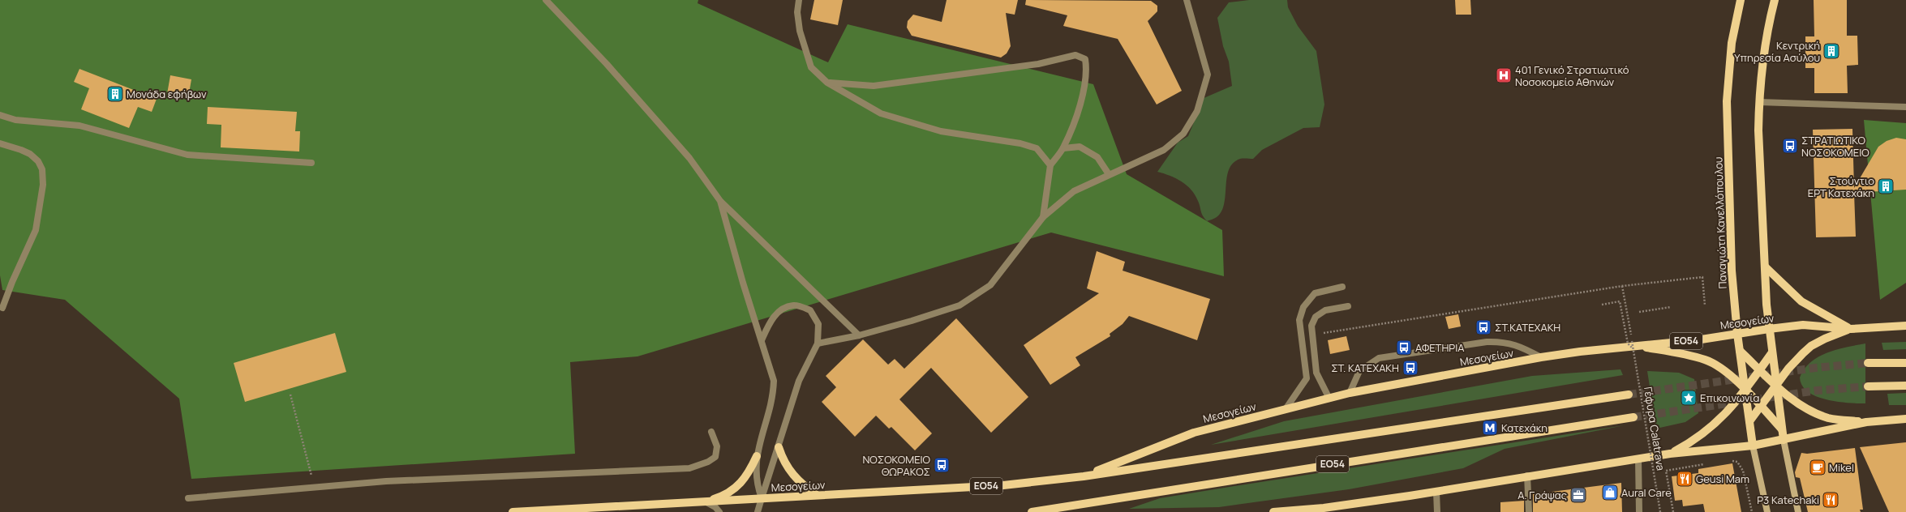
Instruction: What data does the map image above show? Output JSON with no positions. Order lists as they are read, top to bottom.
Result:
{
  "streets": {
    "main road": ["Παναγιώτη Κανελλόπουλου", "Μεσογείων", "ΕΟ54"],
    "path": ["Γέφυρα Calatrava"]
  },
  "crossings": [
    ["Παναγιώτη Κανελλόπουλου", "Μεσογείων"],
    ["Μεσογείων", "Γέφυρα Calatrava"]
  ],
  "places": {
    "building": ["Κεντρική Υπηρεσία Ασύλου", "Μονάδα εφήβων", "Στούντιο ΕΡΤ Κατεχάκη"],
    "hospital": ["401 Γενικό Στρατιωτικό Νοσοκομείο Αθηνών"],
    "bus stop": [
      "ΣΤΡΑΤΙΩΤΙΚΟ ΝΟΣΟΚΟΜΕΙΟ",
      "ΣΤ.ΚΑΤΕΧΑΚΗ",
      "ΑΦΕΤΗΡΙΑ",
      "ΣΤ. ΚΑΤΕΧΑΚΗ",
      "ΝΟΣΟΚΟΜΕΙΟ ΘΩΡΑΚΟΣ"
    ],
    "place": ["Επικοινωνία"],
    "metro station": ["Κατεχάκη"],
    "cafe": ["Mikel"],
    "restaurant": ["Geusi Mam", "P3 Katechaki"],
    "shop": ["Aural Care"],
    "office": ["Α. Γράψας"]
  }
}
